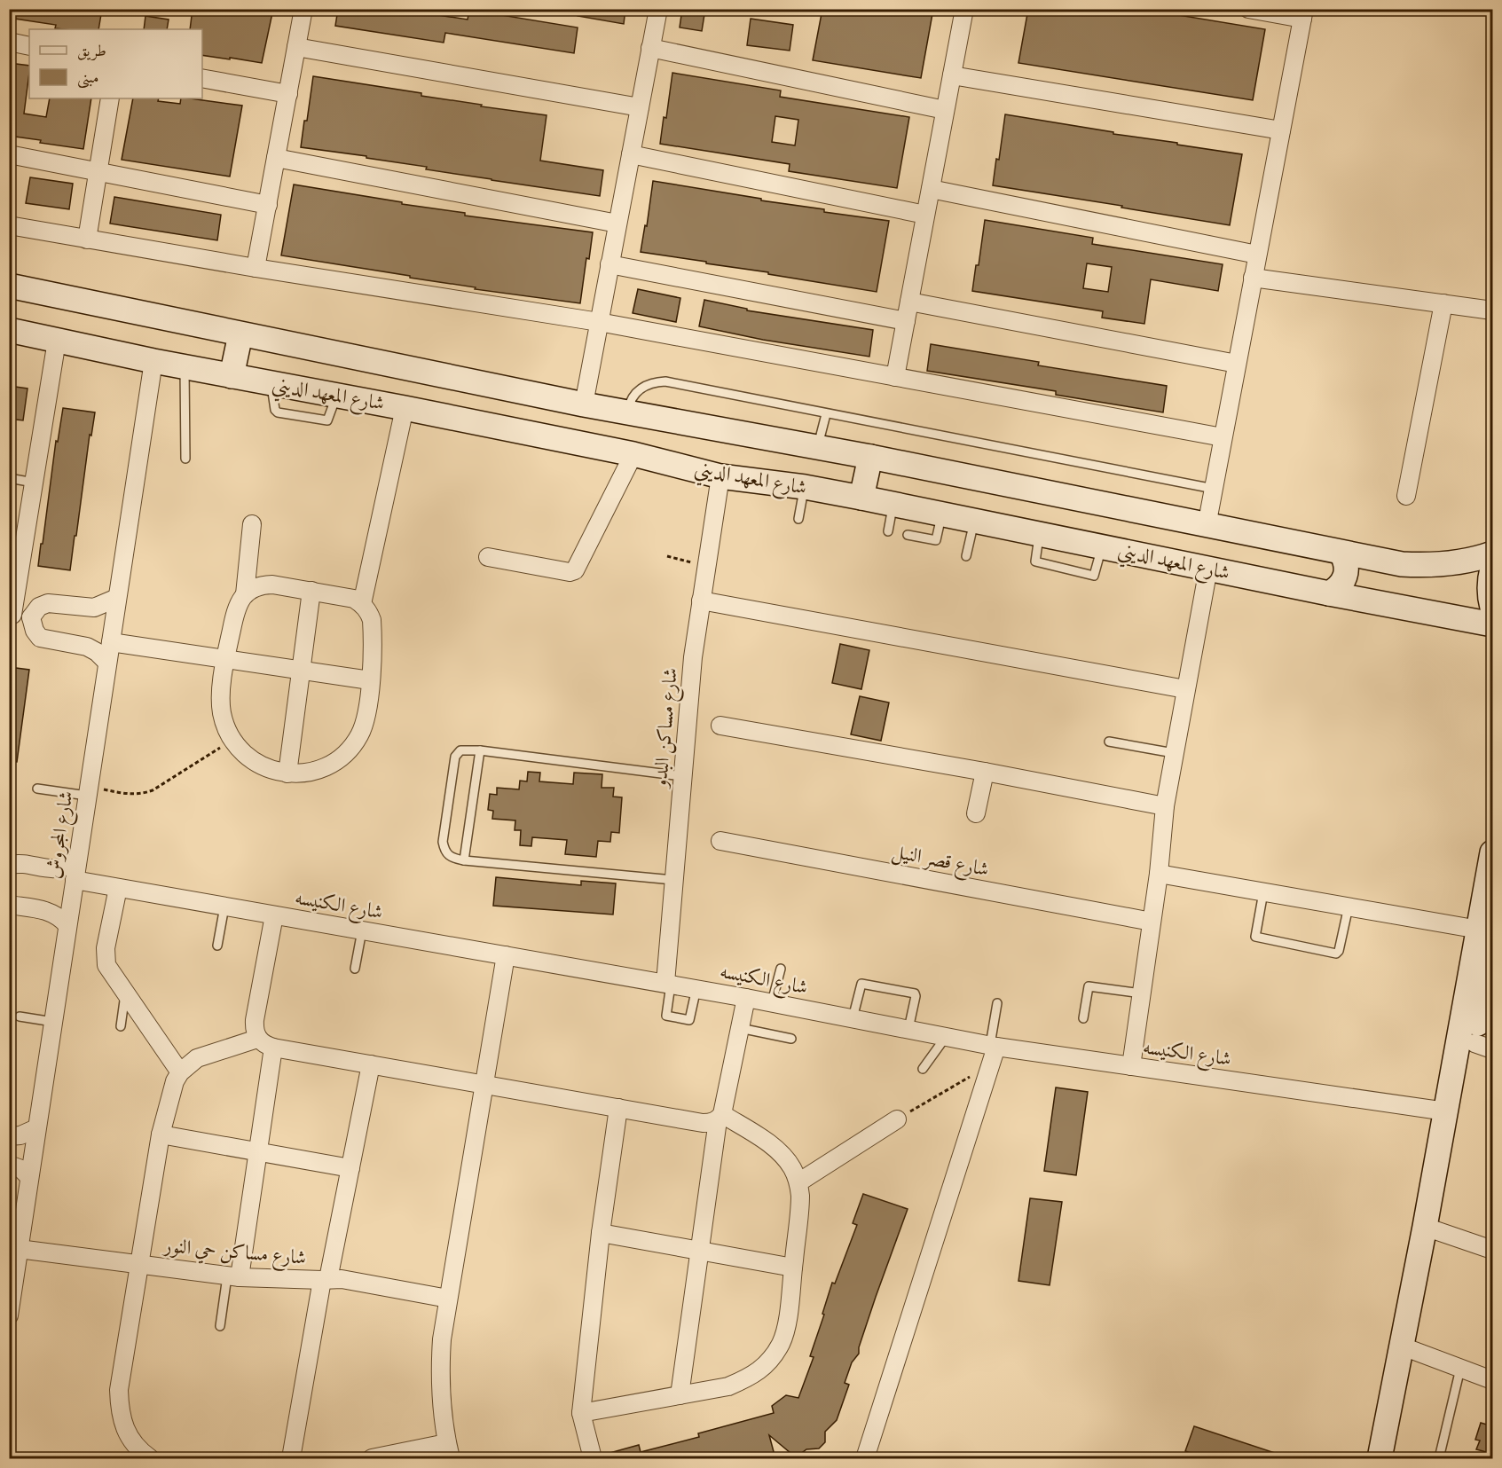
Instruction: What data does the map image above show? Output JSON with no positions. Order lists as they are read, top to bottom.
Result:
{
  "streets": {
    "street": [
      "شارع المعهد الديني",
      "شارع مساكن البدو",
      "شارع المجروش",
      "شارع قصر النيل",
      "شارع الكنيسه",
      "شارع مساكن حي النور"
    ]
  },
  "crossings": [
    ["شارع المعهد الديني", "شارع مساكن البدو"],
    ["شارع المعهد الديني", "شارع المجروش"],
    ["شارع مساكن البدو", "شارع الكنيسه"],
    ["شارع المجروش", "شارع الكنيسه"],
    ["شارع المجروش", "شارع مساكن حي النور"]
  ],
  "legend": ["طريق", "مبنى"]
}
